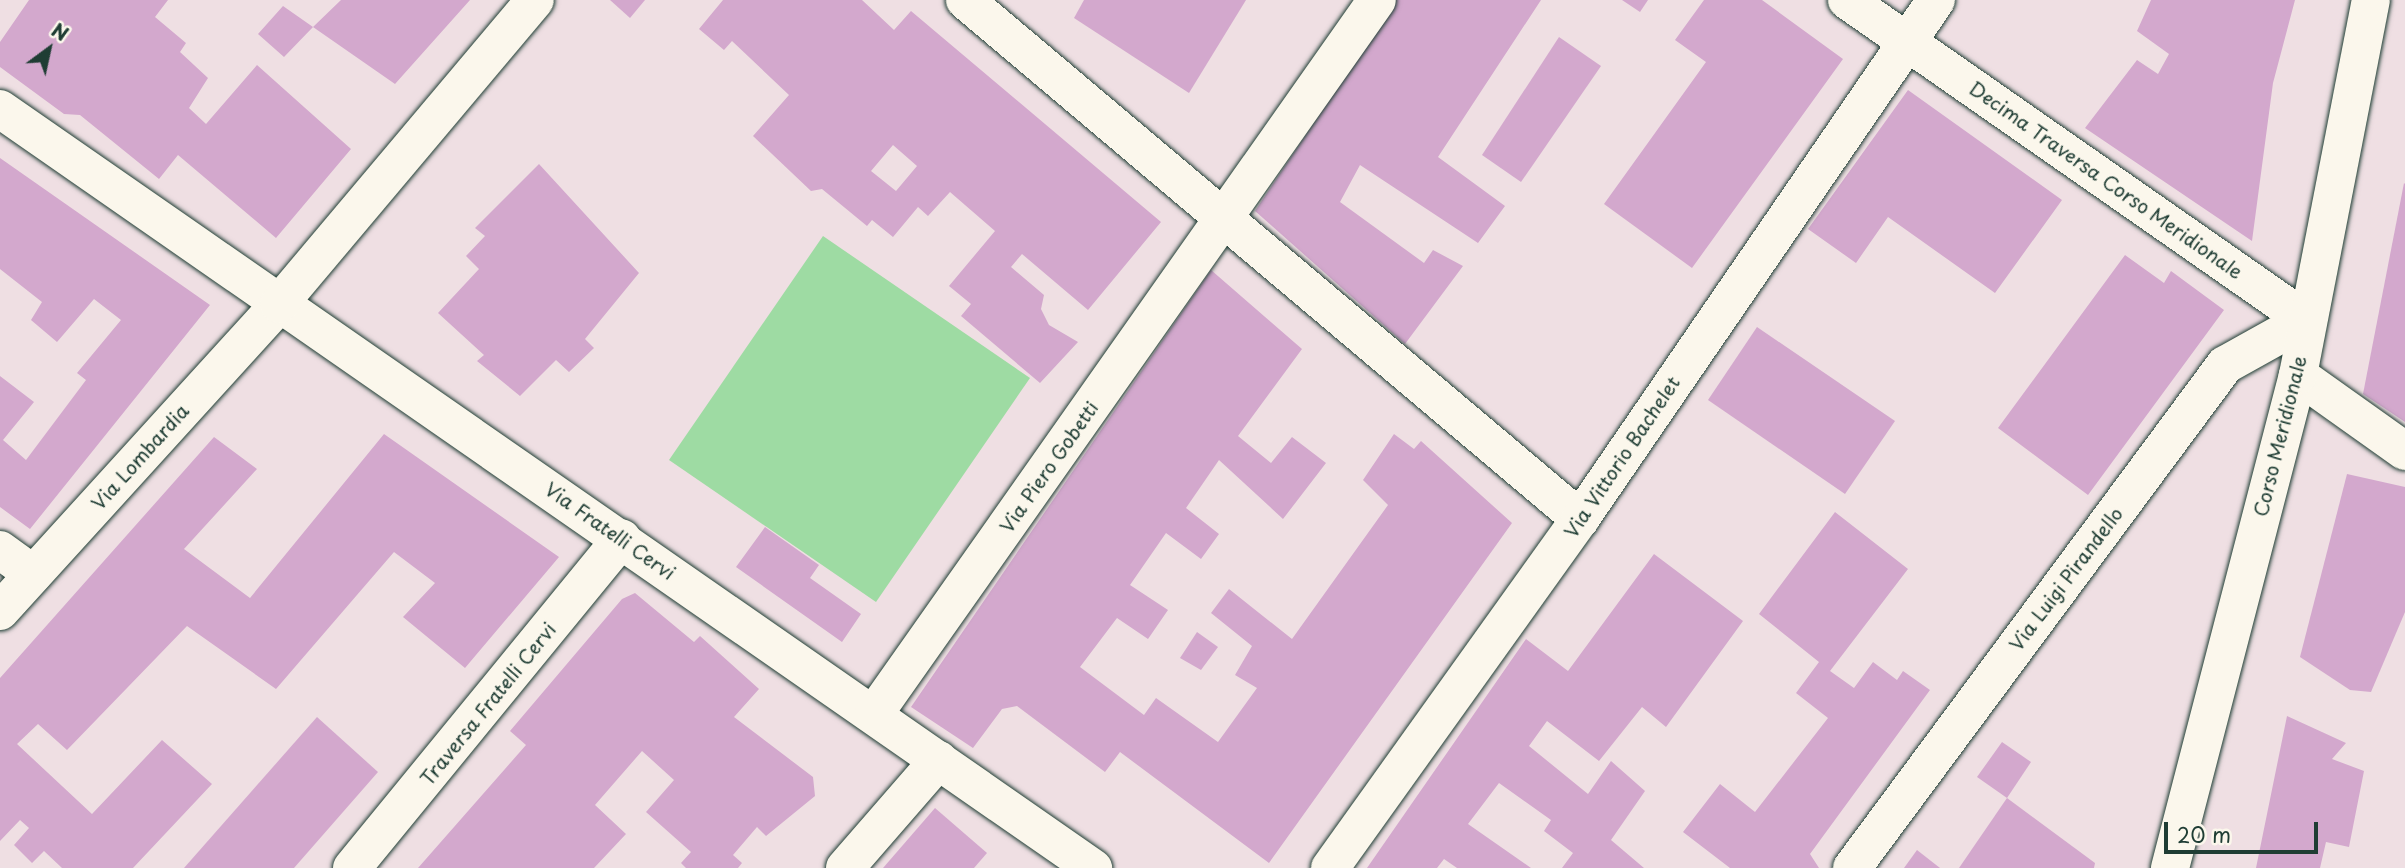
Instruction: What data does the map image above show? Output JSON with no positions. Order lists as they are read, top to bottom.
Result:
{
  "streets": {
    "street": [
      "Decima Traversa Corso Meridionale",
      "Corso Meridionale",
      "Via Lombardia",
      "Via Vittorio Bachelet",
      "Via Piero Gobetti",
      "Via Fratelli Cervi",
      "Via Luigi Pirandello",
      "Traversa Fratelli Cervi"
    ]
  },
  "crossings": [
    ["Decima Traversa Corso Meridionale", "Corso Meridionale"],
    ["Decima Traversa Corso Meridionale", "Via Vittorio Bachelet"],
    ["Decima Traversa Corso Meridionale", "Via Luigi Pirandello"],
    ["Corso Meridionale", "Via Luigi Pirandello"],
    ["Via Lombardia", "Via Fratelli Cervi"],
    ["Via Piero Gobetti", "Via Fratelli Cervi"],
    ["Via Fratelli Cervi", "Traversa Fratelli Cervi"]
  ],
  "scale_bar": "20 m",
  "north": "top right"
}
